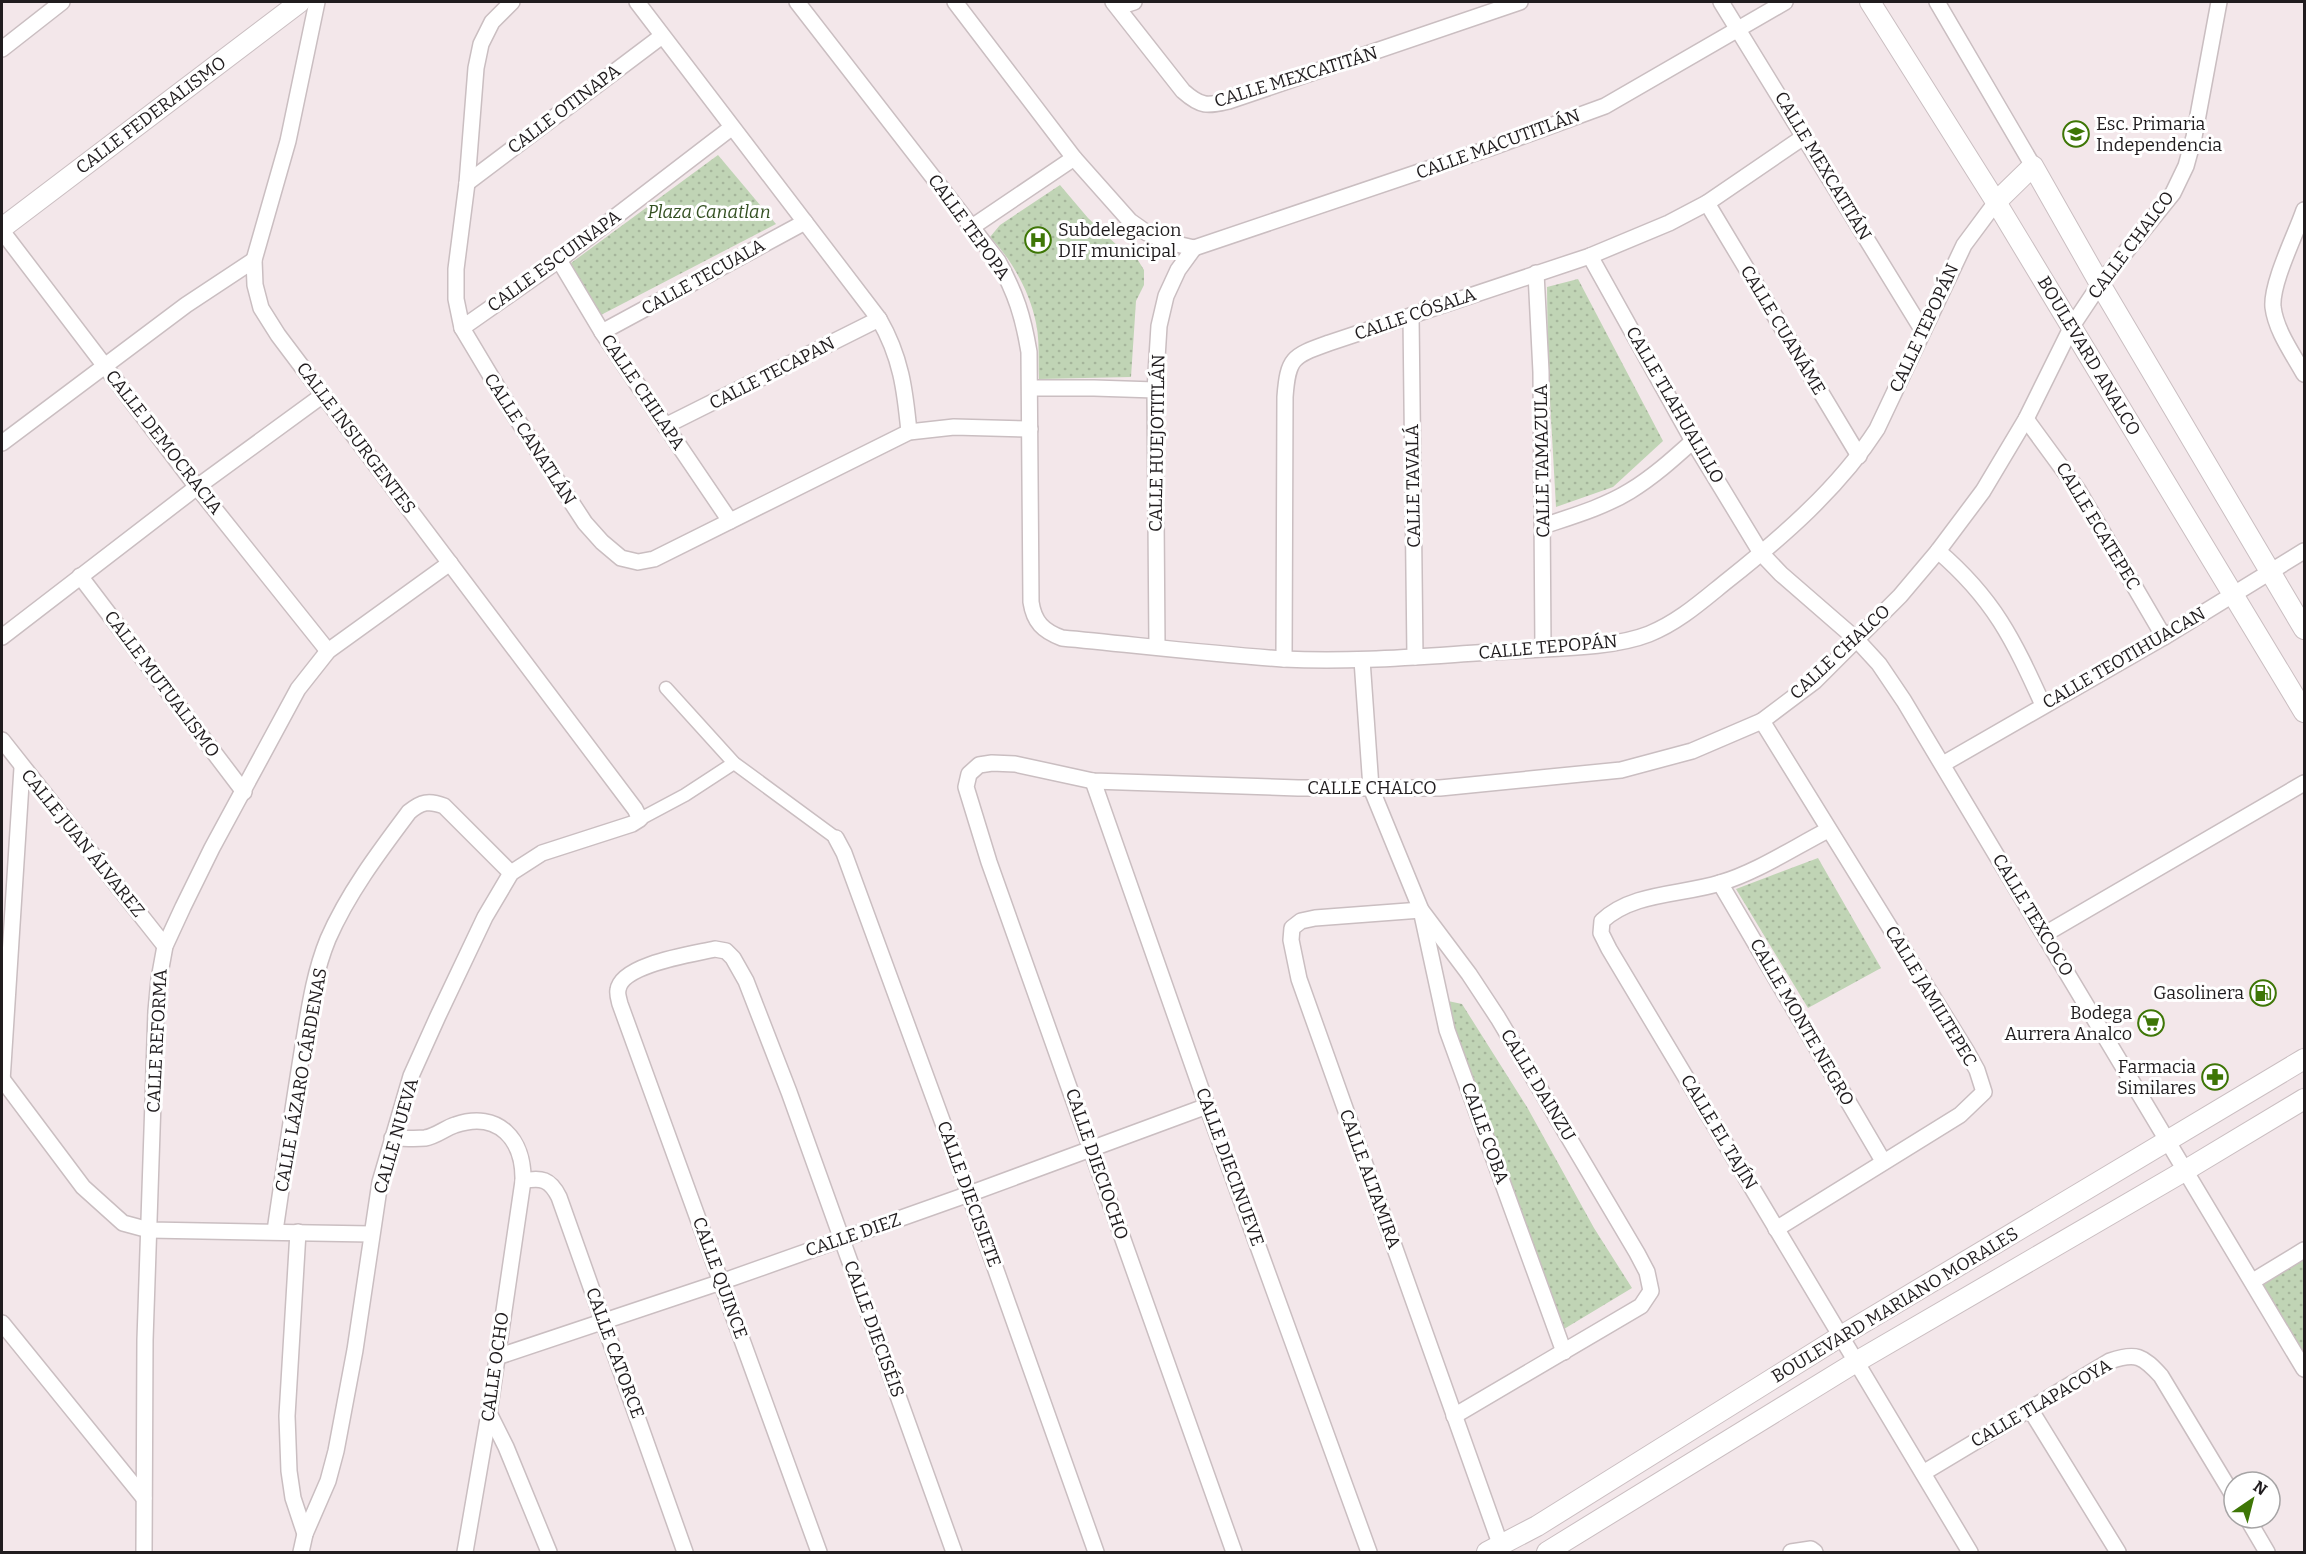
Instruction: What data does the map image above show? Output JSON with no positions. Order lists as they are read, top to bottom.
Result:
{
  "streets": {
    "street": [
      "CALLE MEXCATITÁN",
      "CALLE OTINAPA",
      "CALLE FEDERALISMO",
      "CALLE MACUTITLÁN",
      "CALLE TEPOPA",
      "CALLE CHALCO",
      "CALLE ESCUINAPA",
      "CALLE TECUALA",
      "CALLE CÓSALA",
      "CALLE TEPOPÁN",
      "CALLE CUANÁME",
      "BOULEVARD ANALCO",
      "CALLE TECAPAN",
      "CALLE CHILAPA",
      "CALLE TLAHUALILLO",
      "CALLE INSURGENTES",
      "CALLE CANATLÁN",
      "CALLE DEMOCRACIA",
      "CALLE HUEJOTITLÁN",
      "CALLE TAMAZULA",
      "CALLE TAVALÁ",
      "CALLE ECATEPEC",
      "CALLE TEOTIHUACAN",
      "CALLE MUTUALISMO",
      "CALLE JUAN ÁLVAREZ",
      "CALLE TEXCOCO",
      "CALLE JAMILTEPEC",
      "CALLE MONTE NEGRO",
      "CALLE REFORMA",
      "CALLE LÁZARO CÁRDENAS",
      "CALLE DAINZU",
      "CALLE EL TAJÍN",
      "CALLE COBA",
      "CALLE NUEVA",
      "CALLE DIECIOCHO",
      "CALLE DIECINUEVE",
      "CALLE ALTAMIRA",
      "CALLE DIECISIETE",
      "CALLE DIEZ",
      "CALLE QUINCE",
      "BOULEVARD MARIANO MORALES",
      "CALLE DIECISÉIS",
      "CALLE CATORCE",
      "CALLE OCHO",
      "CALLE TLAPACOYA"
    ]
  },
  "crossings": [
    ["CALLE MEXCATITÁN", "CALLE MACUTITLÁN"],
    ["CALLE MEXCATITÁN", "CALLE CÓSALA"],
    ["CALLE MEXCATITÁN", "CALLE TEPOPÁN"],
    ["CALLE OTINAPA", "CALLE CANATLÁN"],
    ["CALLE FEDERALISMO", "CALLE DEMOCRACIA"],
    ["CALLE MACUTITLÁN", "CALLE HUEJOTITLÁN"],
    ["CALLE TEPOPA", "CALLE TEPOPÁN"],
    ["CALLE TEPOPA", "CALLE CANATLÁN"],
    ["CALLE CHALCO", "BOULEVARD ANALCO"],
    ["CALLE CHALCO", "CALLE ECATEPEC"],
    ["CALLE CHALCO", "CALLE TEXCOCO"],
    ["CALLE CHALCO", "CALLE JAMILTEPEC"],
    ["CALLE CHALCO", "CALLE DAINZU"],
    ["CALLE CHALCO", "CALLE DIECIOCHO"],
    ["CALLE CHALCO", "CALLE DIECINUEVE"],
    ["CALLE ESCUINAPA", "CALLE CHILAPA"],
    ["CALLE ESCUINAPA", "CALLE CANATLÁN"],
    ["CALLE TECUALA", "CALLE CHILAPA"],
    ["CALLE CÓSALA", "CALLE TEPOPÁN"],
    ["CALLE CÓSALA", "CALLE CUANÁME"],
    ["CALLE CÓSALA", "CALLE TLAHUALILLO"],
    ["CALLE CÓSALA", "CALLE TAMAZULA"],
    ["CALLE CÓSALA", "CALLE TAVALÁ"],
    ["CALLE TEPOPÁN", "CALLE CUANÁME"],
    ["CALLE TEPOPÁN", "BOULEVARD ANALCO"],
    ["CALLE TEPOPÁN", "CALLE TLAHUALILLO"],
    ["CALLE TEPOPÁN", "CALLE HUEJOTITLÁN"],
    ["CALLE TEPOPÁN", "CALLE TAMAZULA"],
    ["CALLE TEPOPÁN", "CALLE TAVALÁ"],
    ["CALLE TEPOPÁN", "CALLE TEXCOCO"],
    ["CALLE TEPOPÁN", "CALLE DAINZU"],
    ["BOULEVARD ANALCO", "CALLE TEOTIHUACAN"],
    ["CALLE TECAPAN", "CALLE CHILAPA"],
    ["CALLE CHILAPA", "CALLE CANATLÁN"],
    ["CALLE TLAHUALILLO", "CALLE TEXCOCO"],
    ["CALLE INSURGENTES", "CALLE REFORMA"],
    ["CALLE INSURGENTES", "CALLE NUEVA"],
    ["CALLE DEMOCRACIA", "CALLE REFORMA"],
    ["CALLE ECATEPEC", "CALLE TEOTIHUACAN"],
    ["CALLE TEOTIHUACAN", "CALLE TEXCOCO"],
    ["CALLE MUTUALISMO", "CALLE REFORMA"],
    ["CALLE JUAN ÁLVAREZ", "CALLE REFORMA"],
    ["CALLE TEXCOCO", "BOULEVARD MARIANO MORALES"],
    ["CALLE JAMILTEPEC", "CALLE MONTE NEGRO"],
    ["CALLE JAMILTEPEC", "CALLE EL TAJÍN"],
    ["CALLE MONTE NEGRO", "CALLE EL TAJÍN"],
    ["CALLE LÁZARO CÁRDENAS", "CALLE NUEVA"],
    ["CALLE DAINZU", "CALLE COBA"],
    ["CALLE DAINZU", "CALLE ALTAMIRA"],
    ["CALLE EL TAJÍN", "BOULEVARD MARIANO MORALES"],
    ["CALLE EL TAJÍN", "CALLE TLAPACOYA"],
    ["CALLE COBA", "CALLE ALTAMIRA"],
    ["CALLE NUEVA", "CALLE OCHO"],
    ["CALLE DIECIOCHO", "CALLE DIEZ"],
    ["CALLE DIECINUEVE", "CALLE DIEZ"],
    ["CALLE ALTAMIRA", "BOULEVARD MARIANO MORALES"],
    ["CALLE DIECISIETE", "CALLE DIEZ"],
    ["CALLE DIEZ", "CALLE QUINCE"],
    ["CALLE DIEZ", "CALLE DIECISÉIS"],
    ["CALLE DIEZ", "CALLE CATORCE"],
    ["CALLE DIEZ", "CALLE OCHO"],
    ["CALLE QUINCE", "CALLE DIECISÉIS"],
    ["CALLE CATORCE", "CALLE OCHO"]
  ],
  "parks": ["Plaza Canatlan"],
  "places": {
    "school or university": ["Esc. Primaria Independencia"],
    "hospital": ["Subdelegacion DIF municipal"],
    "fuel station": ["Gasolinera"],
    "supermarket": ["Bodega Aurrera Analco"],
    "pharmacy": ["Farmacia Similares"]
  },
  "north": "top right"
}
